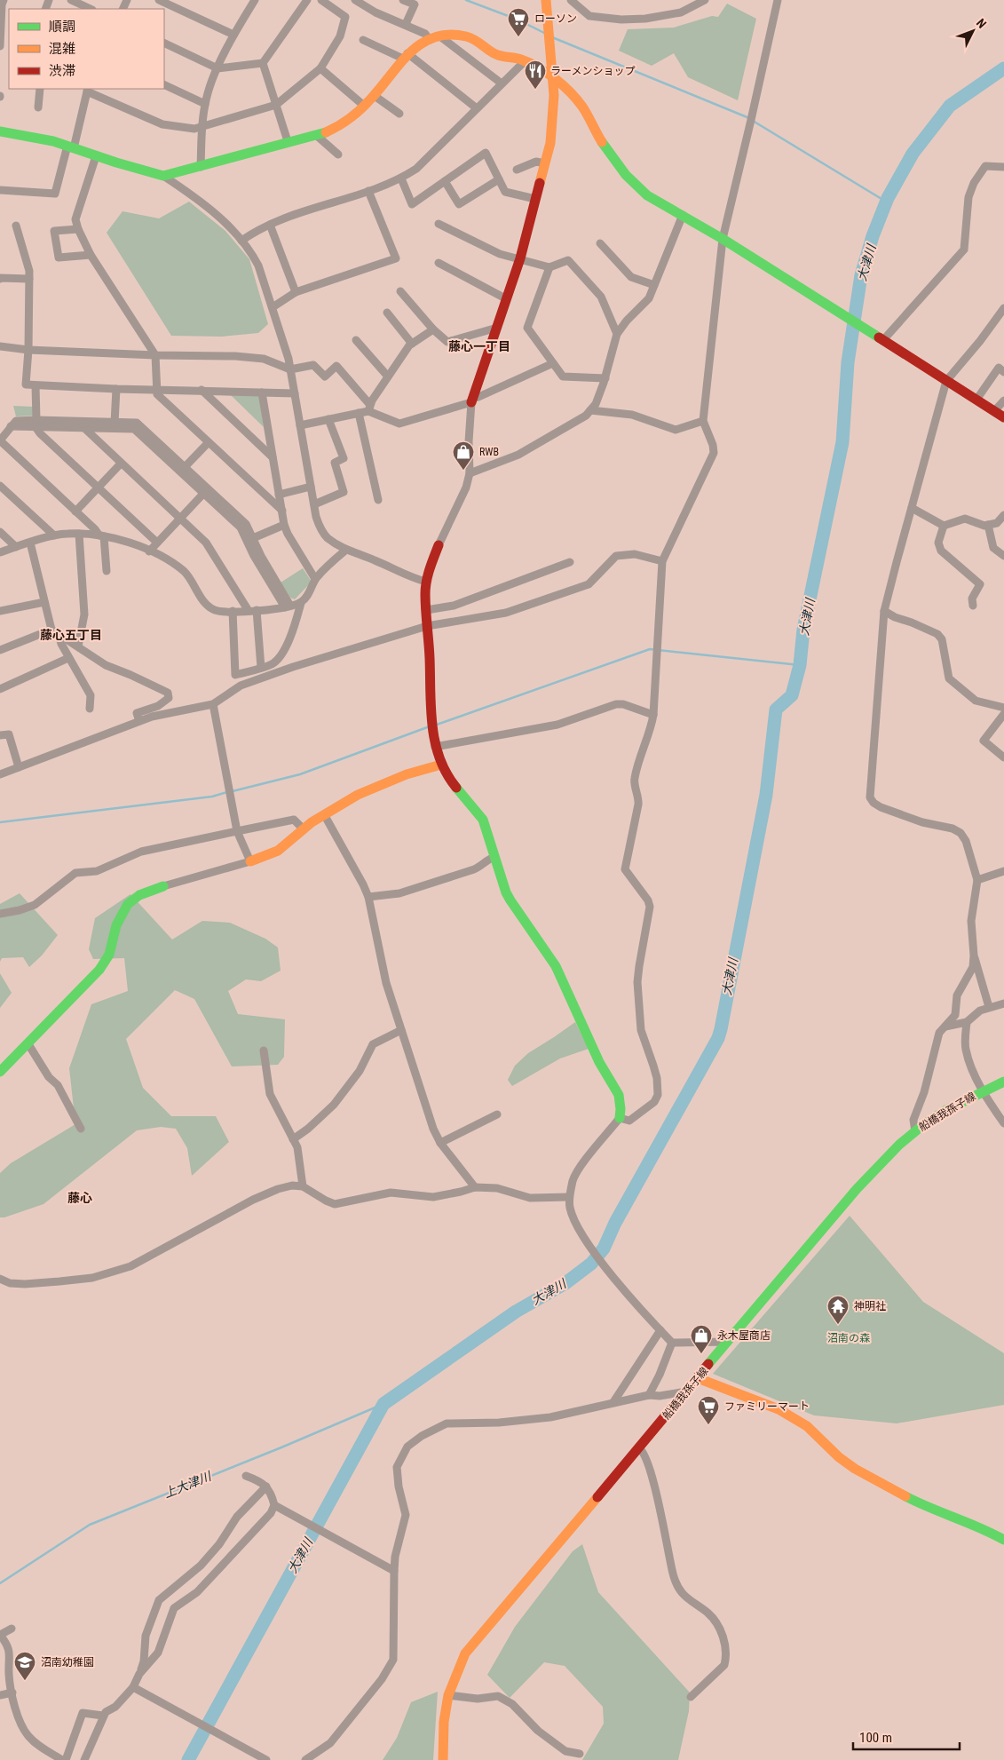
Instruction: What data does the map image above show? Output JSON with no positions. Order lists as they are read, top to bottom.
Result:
{
  "streets": {
    "street": ["船橋我孫子線"]
  },
  "districts": ["藤心一丁目", "藤心五丁目", "藤心"],
  "water": ["大津川", "上大津川"],
  "parks": ["沼南の森"],
  "places": {
    "supermarket": ["ローソン", "ファミリーマート"],
    "restaurant": ["ラーメンショップ"],
    "shop": ["RWB", "永木屋商店"],
    "temple": ["神明社"],
    "school or university": ["沼南幼稚園"]
  },
  "legend": ["順調", "混雑", "渋滞"],
  "scale_bar": "100 m",
  "north": "top right"
}
